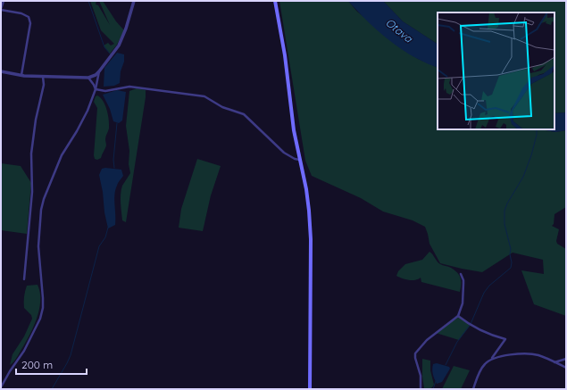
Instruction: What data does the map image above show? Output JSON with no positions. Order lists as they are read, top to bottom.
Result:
{
  "water": ["Otava"],
  "scale_bar": "200 m"
}
